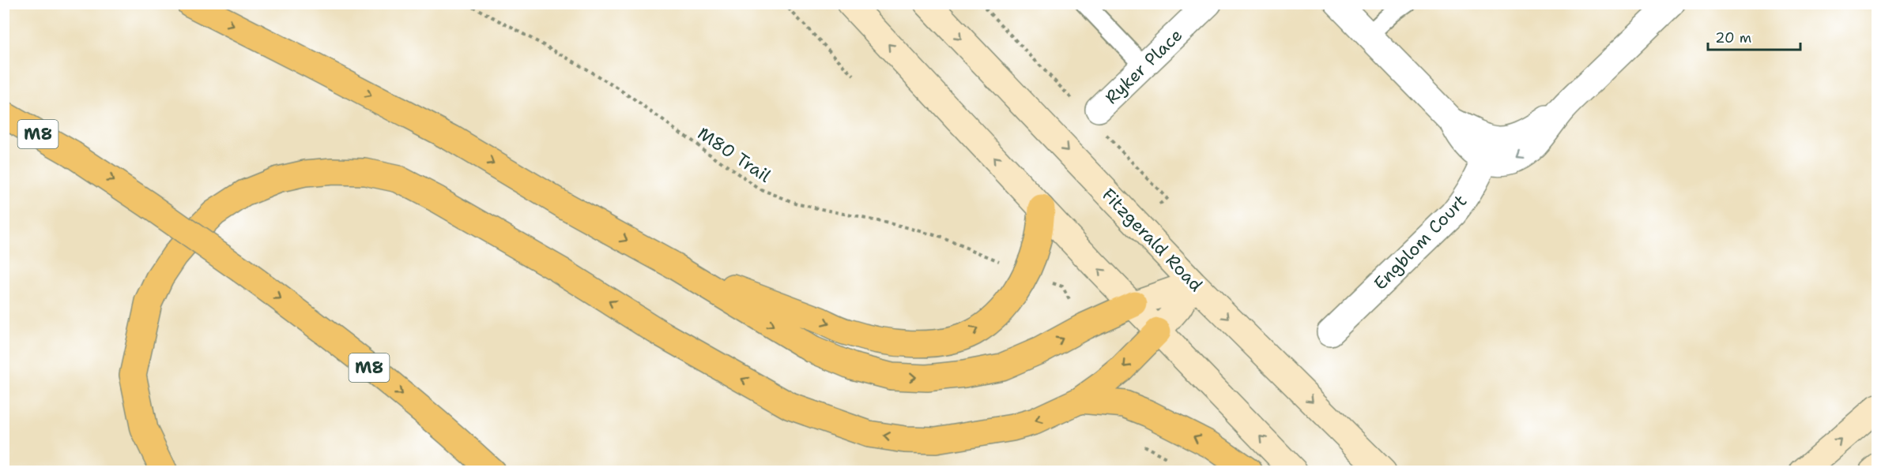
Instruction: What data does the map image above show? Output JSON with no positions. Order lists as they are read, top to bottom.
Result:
{
  "streets": {
    "highway": ["M8"],
    "street": ["Ryker Place", "Fitzgerald Road", "Engblom Court"],
    "path": ["M80 Trail"]
  },
  "scale_bar": "20 m"
}
